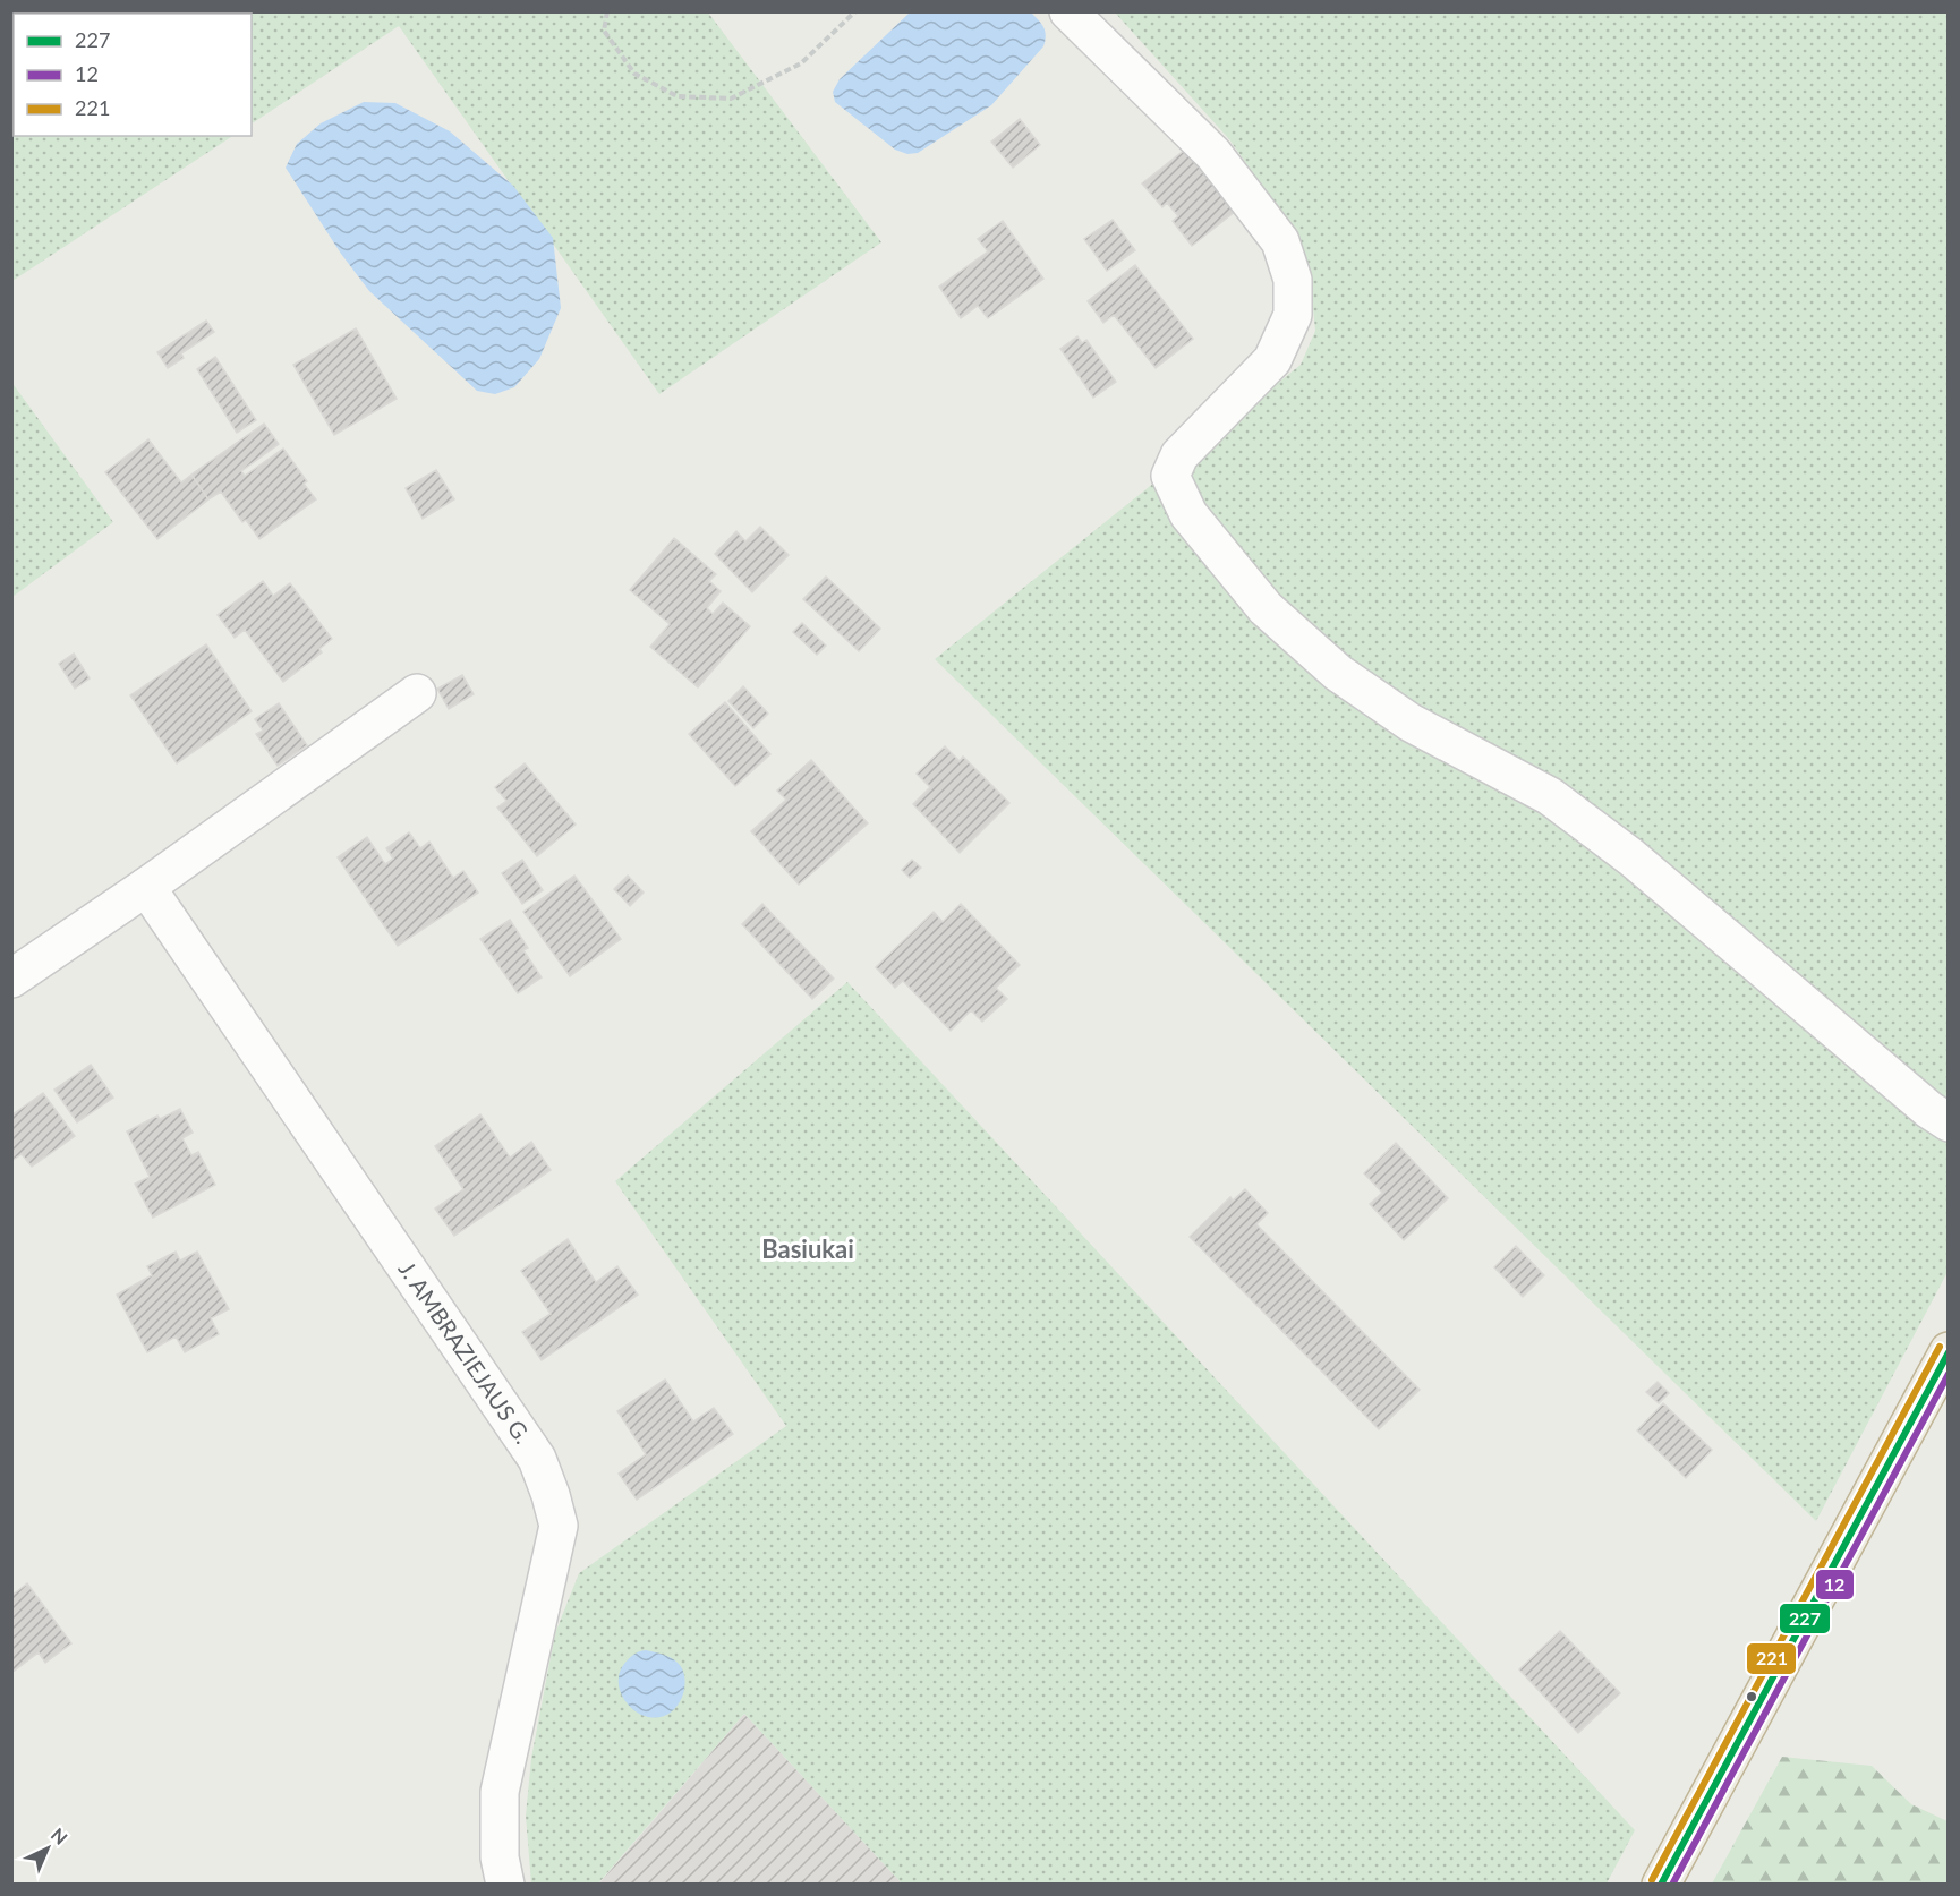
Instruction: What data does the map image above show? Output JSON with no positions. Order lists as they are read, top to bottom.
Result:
{
  "streets": {
    "street": ["J. AMBRAZIEJAUS G."]
  },
  "districts": ["Basiukai"],
  "lines": ["transit line 221", "transit line 227", "transit line 12"],
  "legend": ["227", "12", "221"],
  "north": "top right"
}
